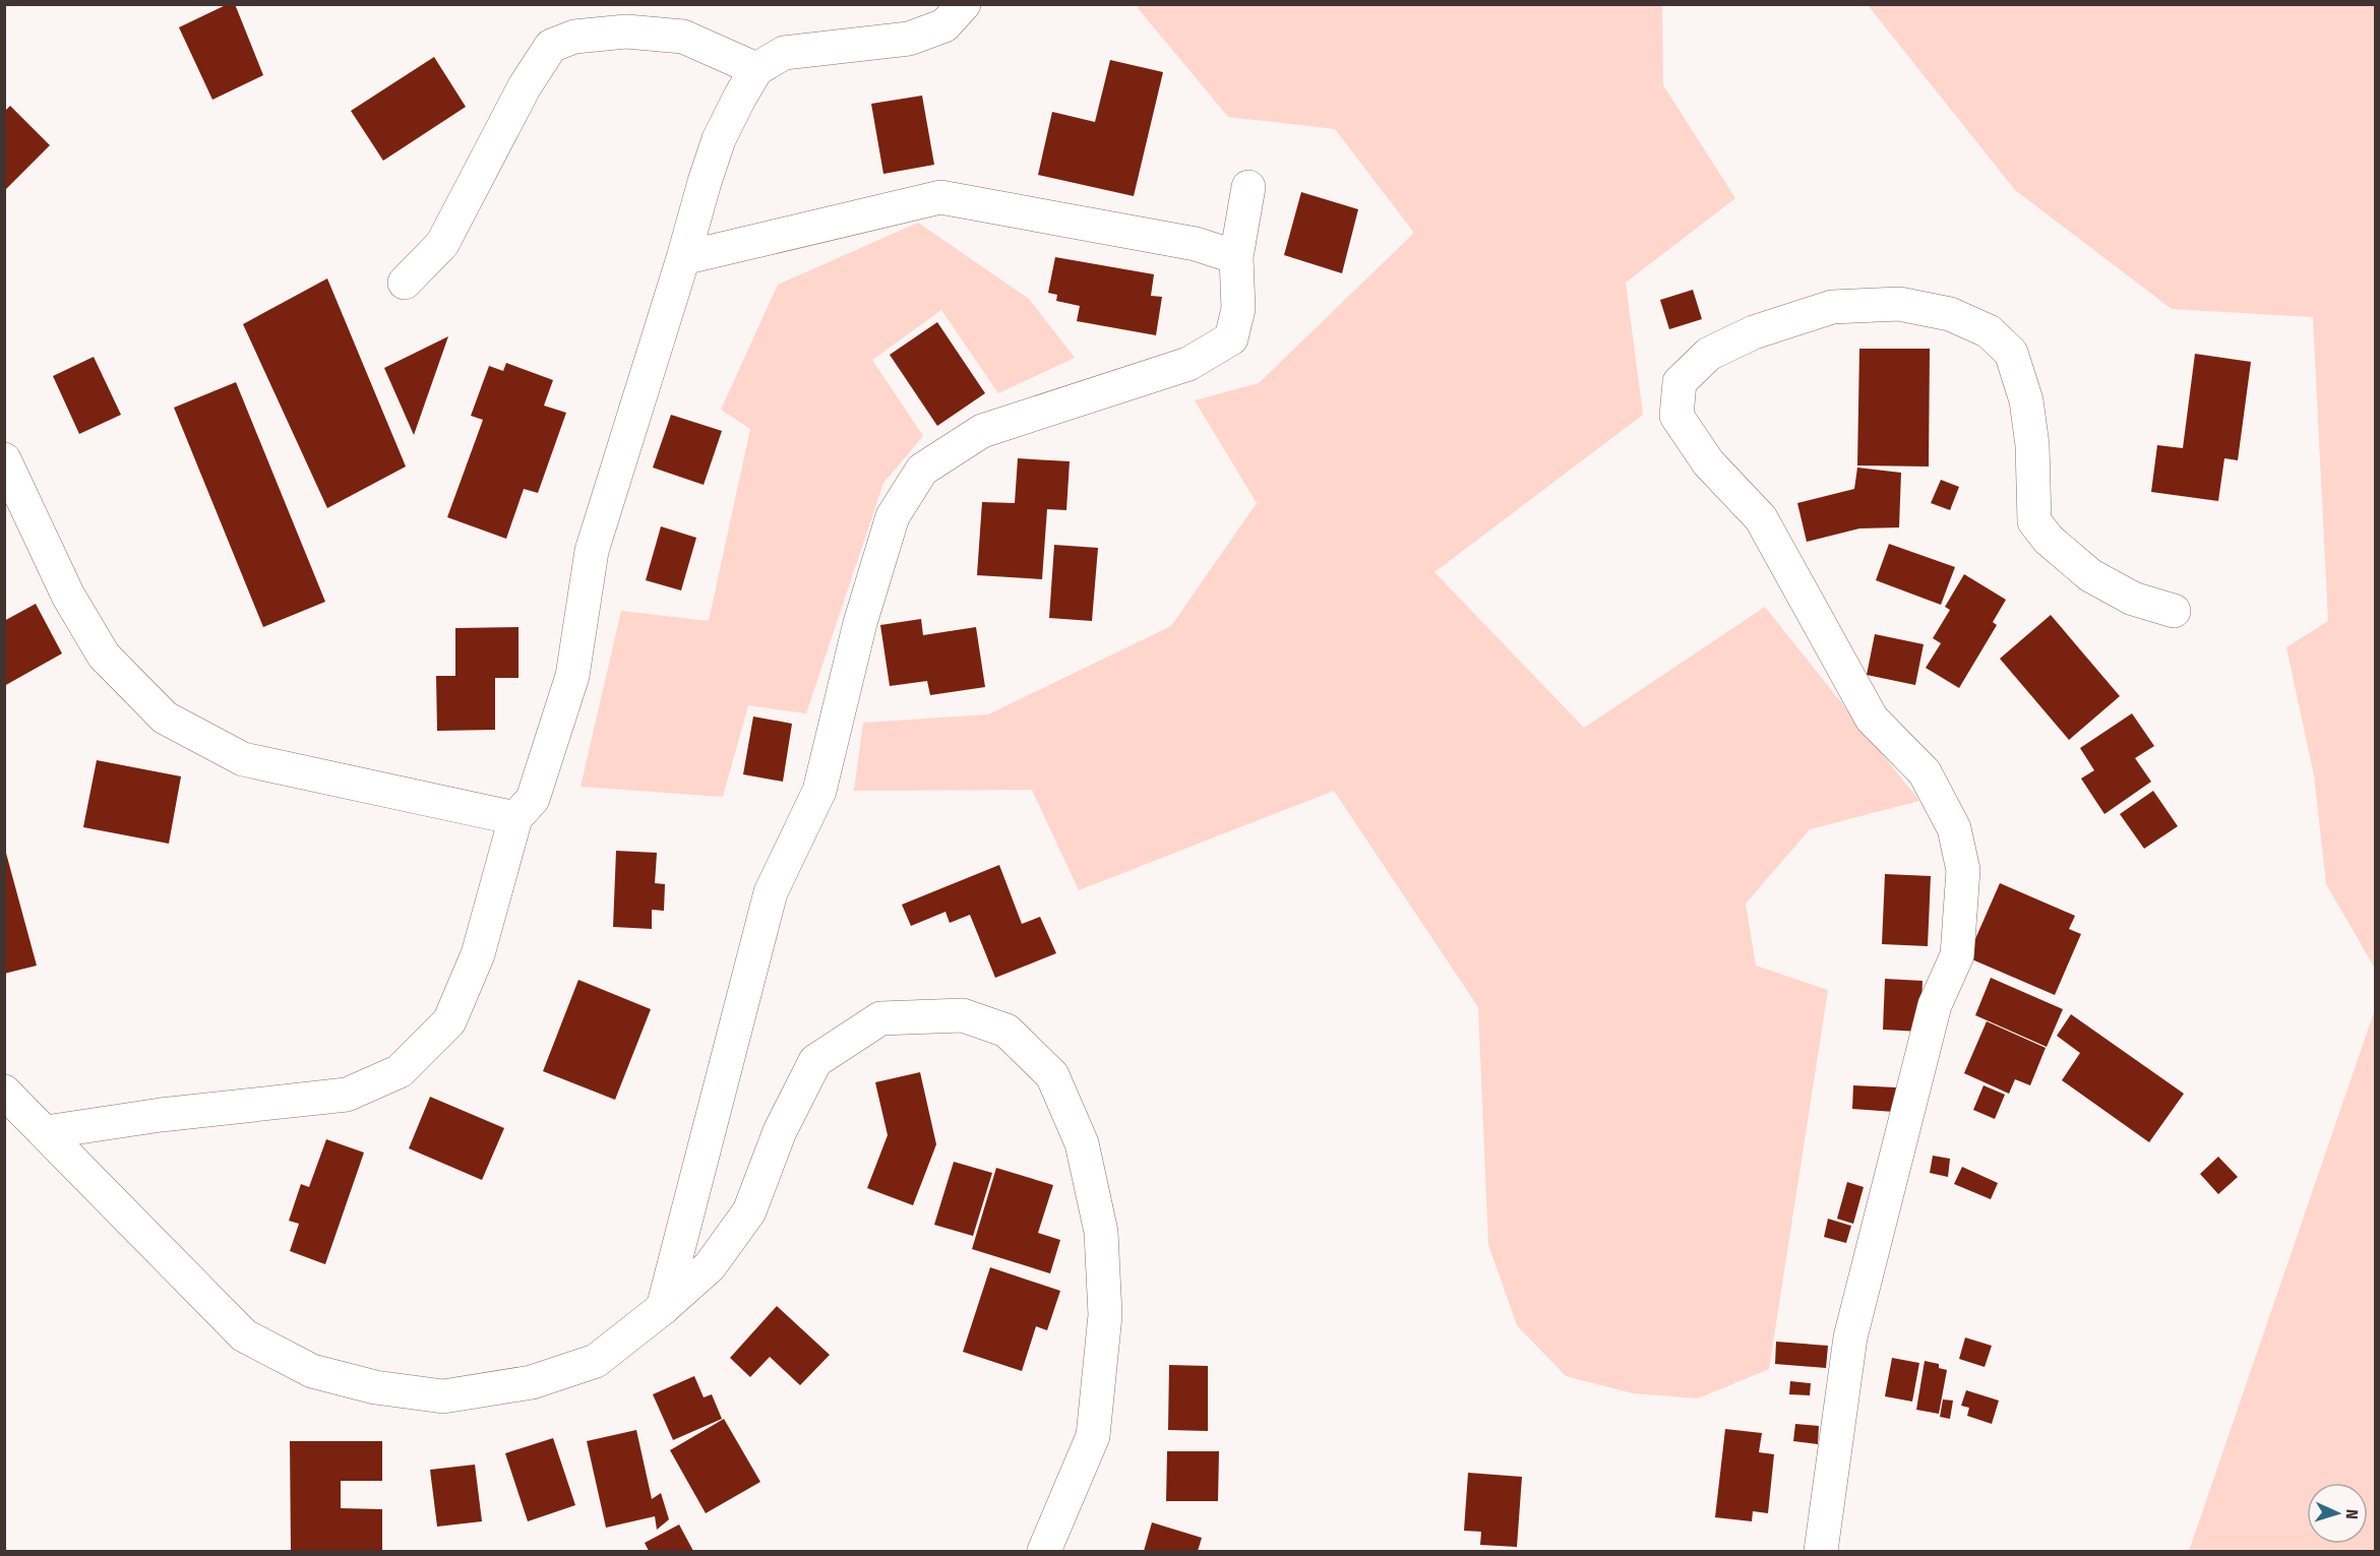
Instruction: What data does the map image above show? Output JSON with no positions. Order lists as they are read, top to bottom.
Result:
{
  "north": "right"
}
